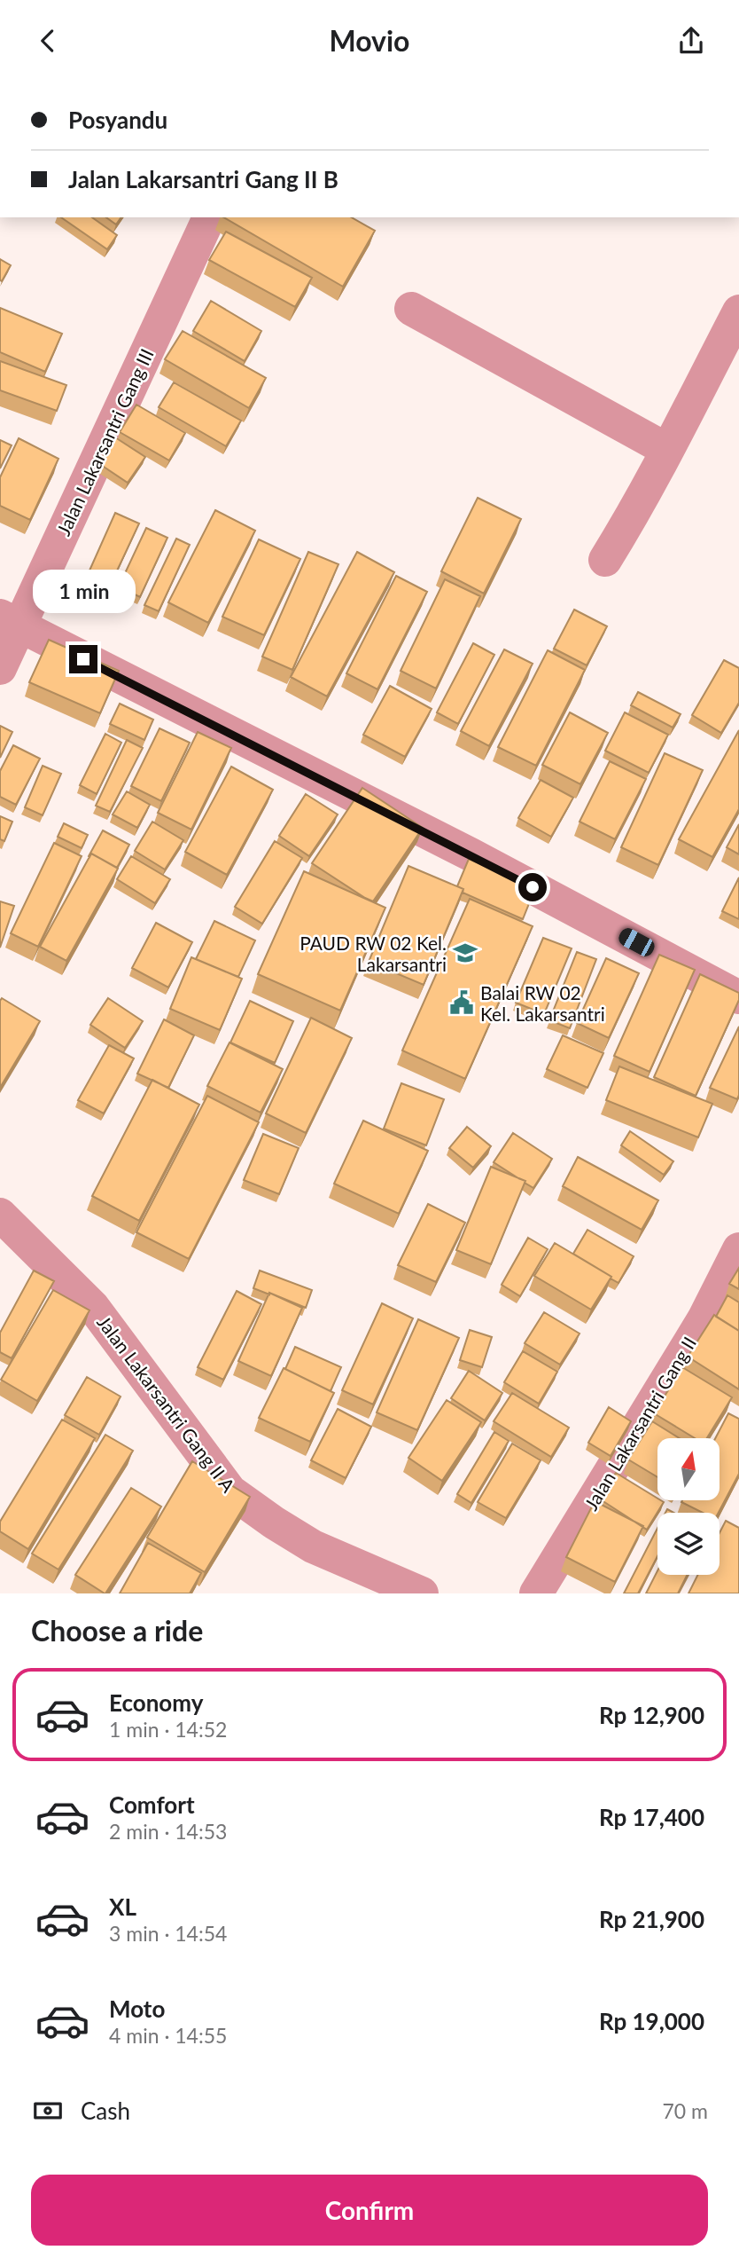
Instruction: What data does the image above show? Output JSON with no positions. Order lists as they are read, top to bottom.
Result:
{
  "streets": {
    "street": ["Jalan Lakarsantri Gang III", "Jalan Lakarsantri Gang II A", "Jalan Lakarsantri Gang II"]
  },
  "places": {
    "school or university": ["PAUD RW 02 Kel. Lakarsantri"],
    "public building": ["Balai RW 02 Kel. Lakarsantri"]
  },
  "north": "top",
  "page": {
    "header": "Movio",
    "banner": ["Posyandu", "Jalan Lakarsantri Gang II B"],
    "bubble": "1 min",
    "heading": "Choose a ride",
    "list": [
      {
        "name": "Economy",
        "note": "1 min · 14:52",
        "value": "Rp 12,900"
      },
      {
        "name": "Comfort",
        "note": "2 min · 14:53",
        "value": "Rp 17,400"
      },
      {
        "name": "XL",
        "note": "3 min · 14:54",
        "value": "Rp 21,900"
      },
      {
        "name": "Moto",
        "note": "4 min · 14:55",
        "value": "Rp 19,000"
      }
    ],
    "pay": ["Cash", "70 m"],
    "buttons": "Confirm"
  }
}
